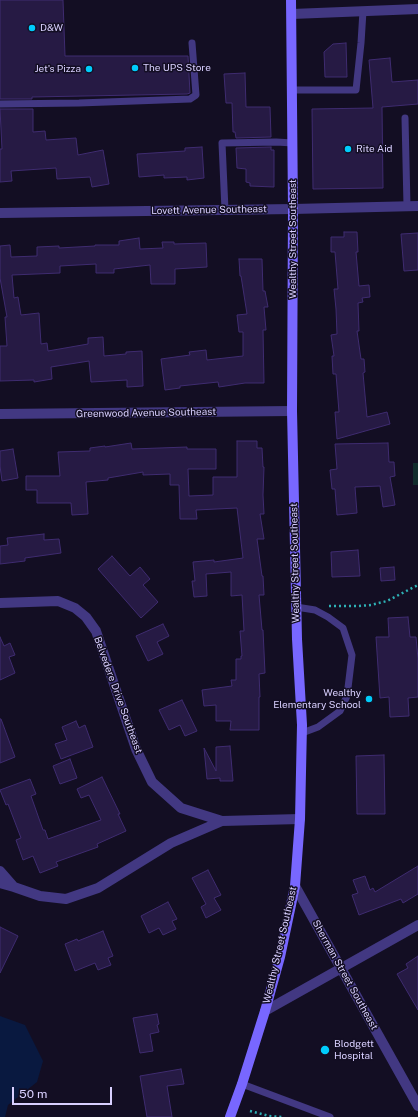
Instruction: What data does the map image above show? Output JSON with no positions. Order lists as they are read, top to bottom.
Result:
{
  "streets": {
    "main road": ["Wealthy Street Southeast"],
    "street": [
      "Lovett Avenue Southeast",
      "Greenwood Avenue Southeast",
      "Belvedere Drive Southeast",
      "Sherman Street Southeast"
    ]
  },
  "crossings": [
    ["Lovett Avenue Southeast", "Wealthy Street Southeast"],
    ["Wealthy Street Southeast", "Greenwood Avenue Southeast"],
    ["Wealthy Street Southeast", "Sherman Street Southeast"]
  ],
  "places": [
    "D&W",
    "The UPS Store",
    "Jet's Pizza",
    "Rite Aid",
    "Wealthy Elementary School",
    "Blodgett Hospital"
  ],
  "scale_bar": "50 m"
}
